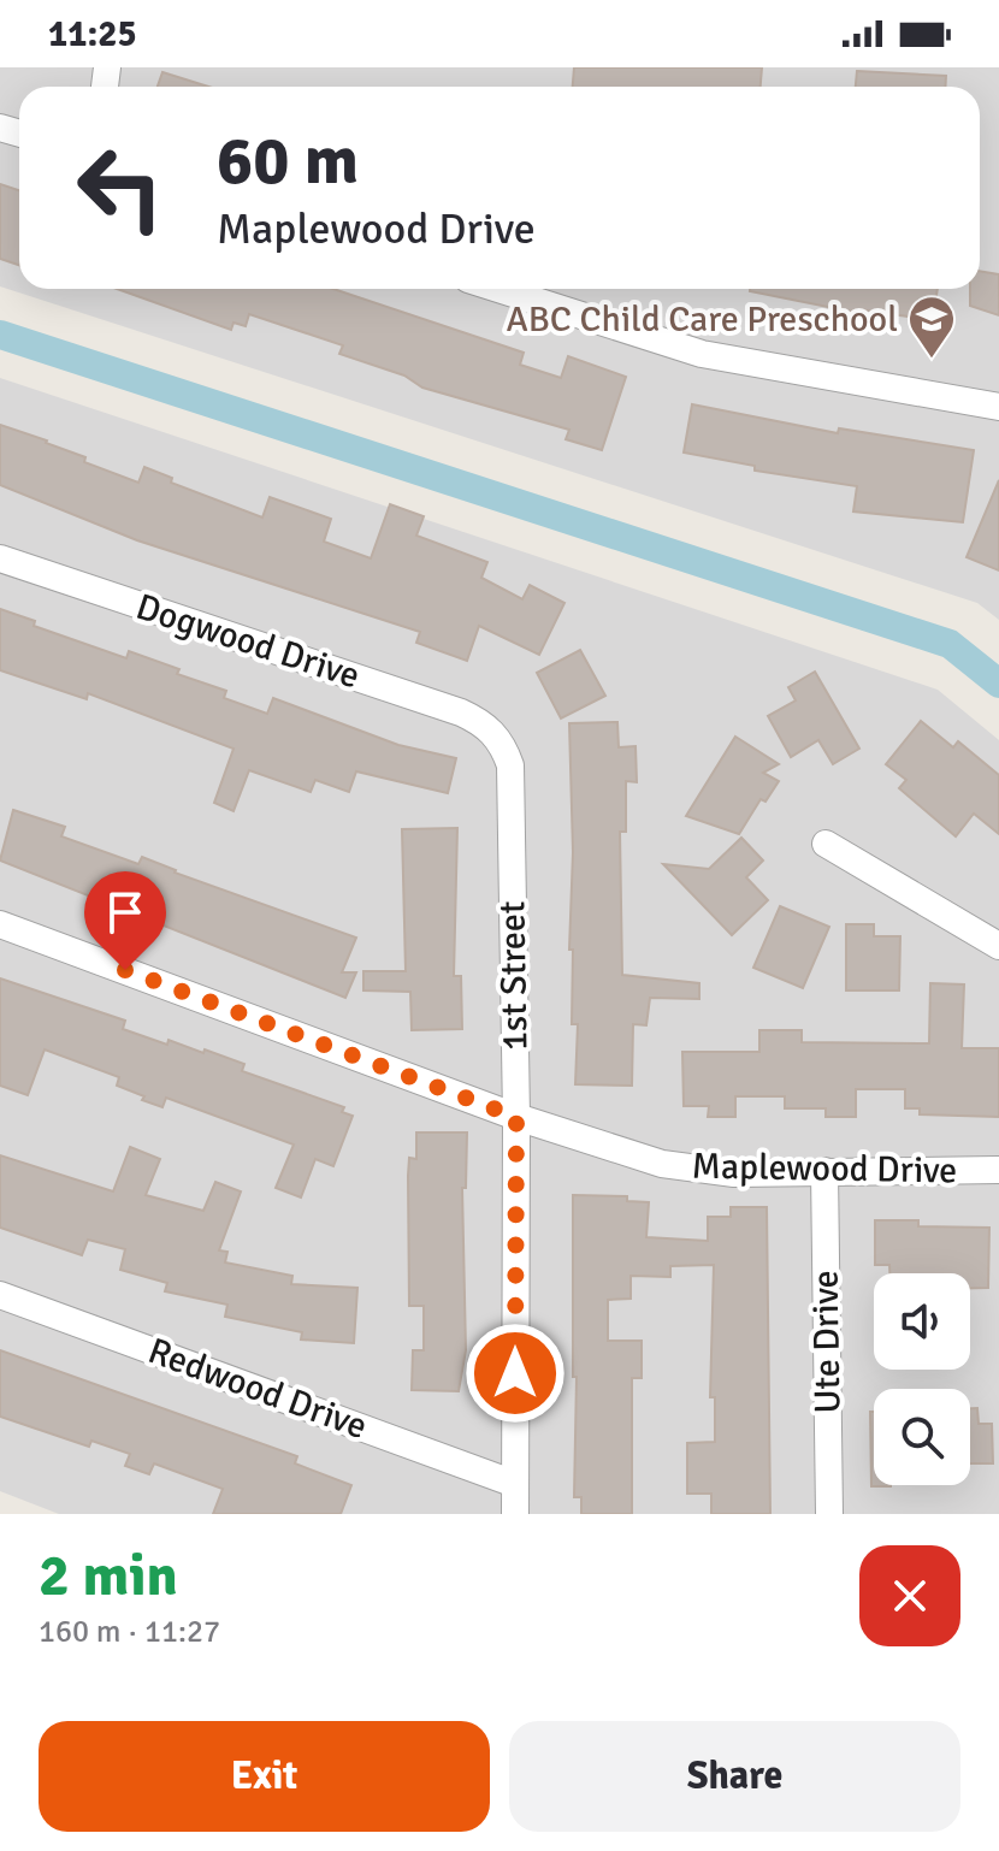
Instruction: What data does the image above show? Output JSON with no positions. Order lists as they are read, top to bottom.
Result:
{
  "streets": {
    "street": [
      "Dogwood Drive",
      "1st Street",
      "Maplewood Drive",
      "Ute Drive",
      "Redwood Drive"
    ]
  },
  "crossings": [
    ["Dogwood Drive", "1st Street"],
    ["1st Street", "Maplewood Drive"],
    ["1st Street", "Redwood Drive"],
    ["Maplewood Drive", "Ute Drive"]
  ],
  "places": {
    "school or university": ["ABC Child Care Preschool"]
  },
  "page": {
    "status": "11:25",
    "turn": ["60 m", "Maplewood Drive"],
    "heading": ["2 min", "160 m · 11:27"],
    "buttons": ["Exit", "Share"]
  }
}
